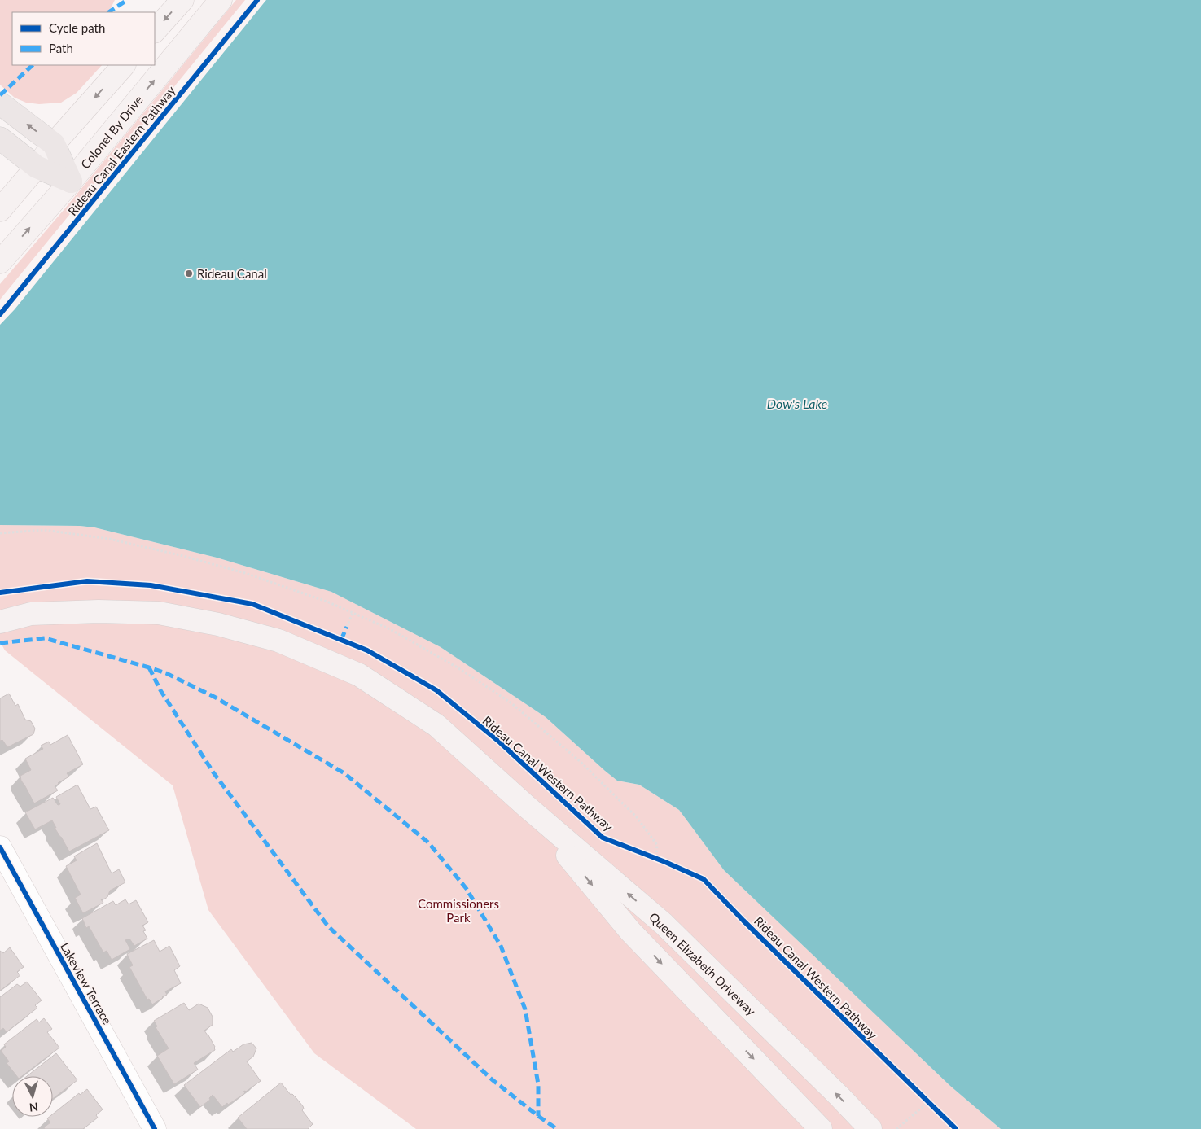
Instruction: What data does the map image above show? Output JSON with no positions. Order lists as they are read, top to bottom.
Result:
{
  "streets": {
    "main road": ["Colonel By Drive", "Queen Elizabeth Driveway"],
    "street": ["Lakeview Terrace"],
    "cycle path": ["Rideau Canal Eastern Pathway", "Rideau Canal Western Pathway"]
  },
  "water": ["Dow's Lake"],
  "parks": ["Commissioners Park"],
  "places": ["Rideau Canal"],
  "legend": ["Cycle path", "Path"],
  "north": "bottom"
}
